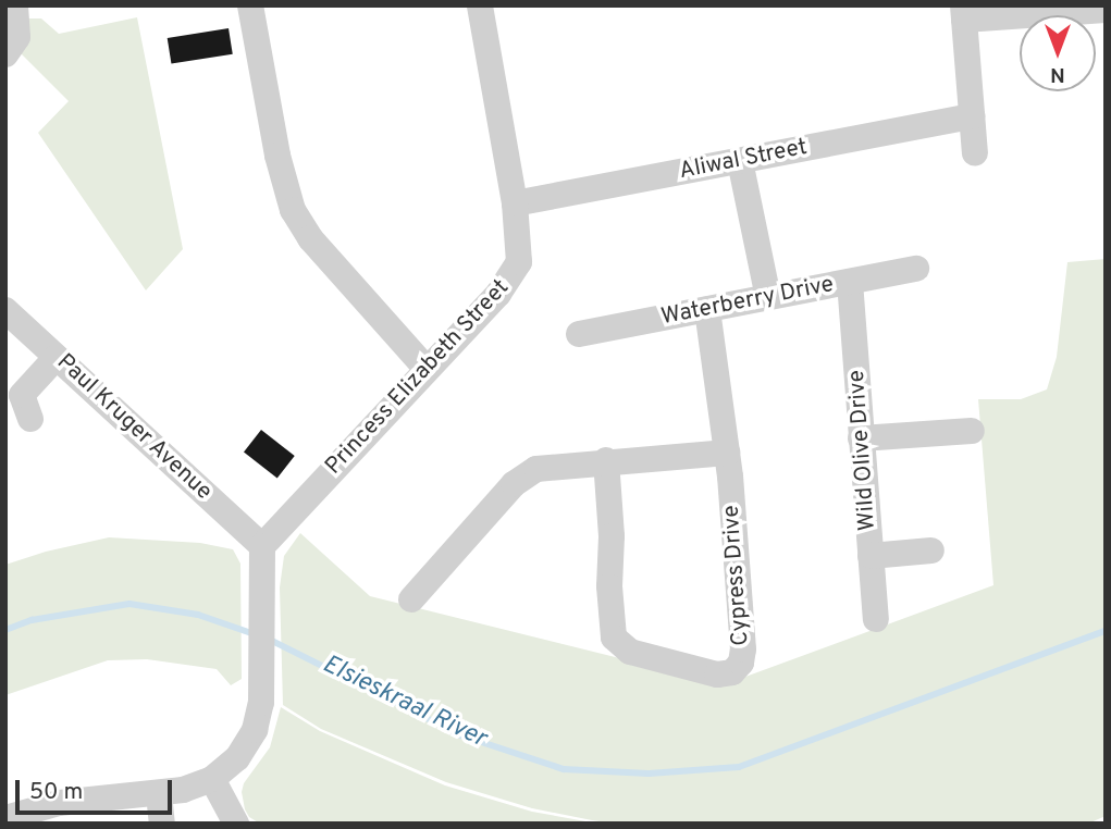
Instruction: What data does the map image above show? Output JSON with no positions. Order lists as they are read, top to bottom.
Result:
{
  "streets": {
    "street": [
      "Aliwal Street",
      "Waterberry Drive",
      "Princess Elizabeth Street",
      "Paul Kruger Avenue",
      "Wild Olive Drive",
      "Cypress Drive"
    ]
  },
  "crossings": [
    ["Aliwal Street", "Princess Elizabeth Street"],
    ["Waterberry Drive", "Wild Olive Drive"],
    ["Waterberry Drive", "Cypress Drive"],
    ["Princess Elizabeth Street", "Paul Kruger Avenue"]
  ],
  "water": ["Elsieskraal River"],
  "scale_bar": "50 m",
  "north": "bottom"
}
